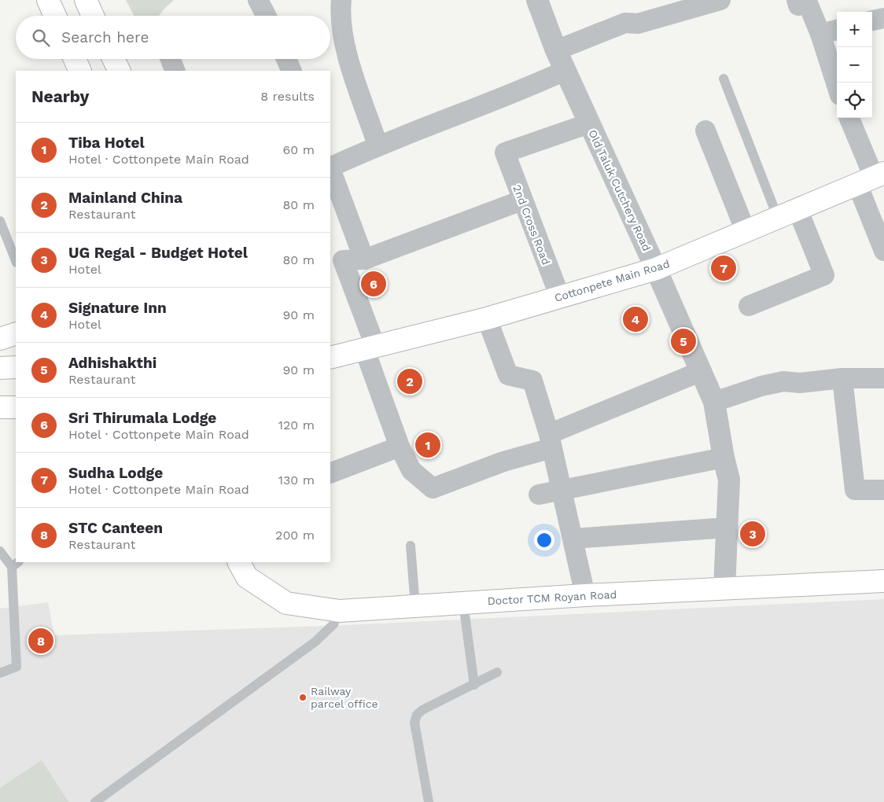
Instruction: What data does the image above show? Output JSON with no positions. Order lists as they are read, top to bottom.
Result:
{
  "streets": {
    "main road": ["Cottonpete Main Road", "Doctor TCM Royan Road"],
    "street": ["Old Taluk Cutchery Road", "2nd Cross Road"]
  },
  "crossings": [
    ["Old Taluk Cutchery Road", "2nd Cross Road"],
    ["Old Taluk Cutchery Road", "Cottonpete Main Road"],
    ["Old Taluk Cutchery Road", "Doctor TCM Royan Road"],
    ["2nd Cross Road", "Cottonpete Main Road"]
  ],
  "places": ["Railway parcel office"],
  "page": {
    "map_buttons": ["+", "−"],
    "search": "Search here",
    "heading": ["Nearby", "8 results"],
    "list": [
      {
        "mark": "1",
        "name": "Tiba Hotel",
        "note": "Hotel · Cottonpete Main Road",
        "value": "60 m"
      },
      {
        "mark": "2",
        "name": "Mainland China",
        "note": "Restaurant",
        "value": "80 m"
      },
      {
        "mark": "3",
        "name": "UG Regal - Budget Hotel",
        "note": "Hotel",
        "value": "80 m"
      },
      {
        "mark": "4",
        "name": "Signature Inn",
        "note": "Hotel",
        "value": "90 m"
      },
      {
        "mark": "5",
        "name": "Adhishakthi",
        "note": "Restaurant",
        "value": "90 m"
      },
      {
        "mark": "6",
        "name": "Sri Thirumala Lodge",
        "note": "Hotel · Cottonpete Main Road",
        "value": "120 m"
      },
      {
        "mark": "7",
        "name": "Sudha Lodge",
        "note": "Hotel · Cottonpete Main Road",
        "value": "130 m"
      },
      {
        "mark": "8",
        "name": "STC Canteen",
        "note": "Restaurant",
        "value": "200 m"
      }
    ],
    "pins": [
      "7",
      "6",
      "4",
      "5",
      "2",
      "1",
      "3",
      "8"
    ]
  }
}
